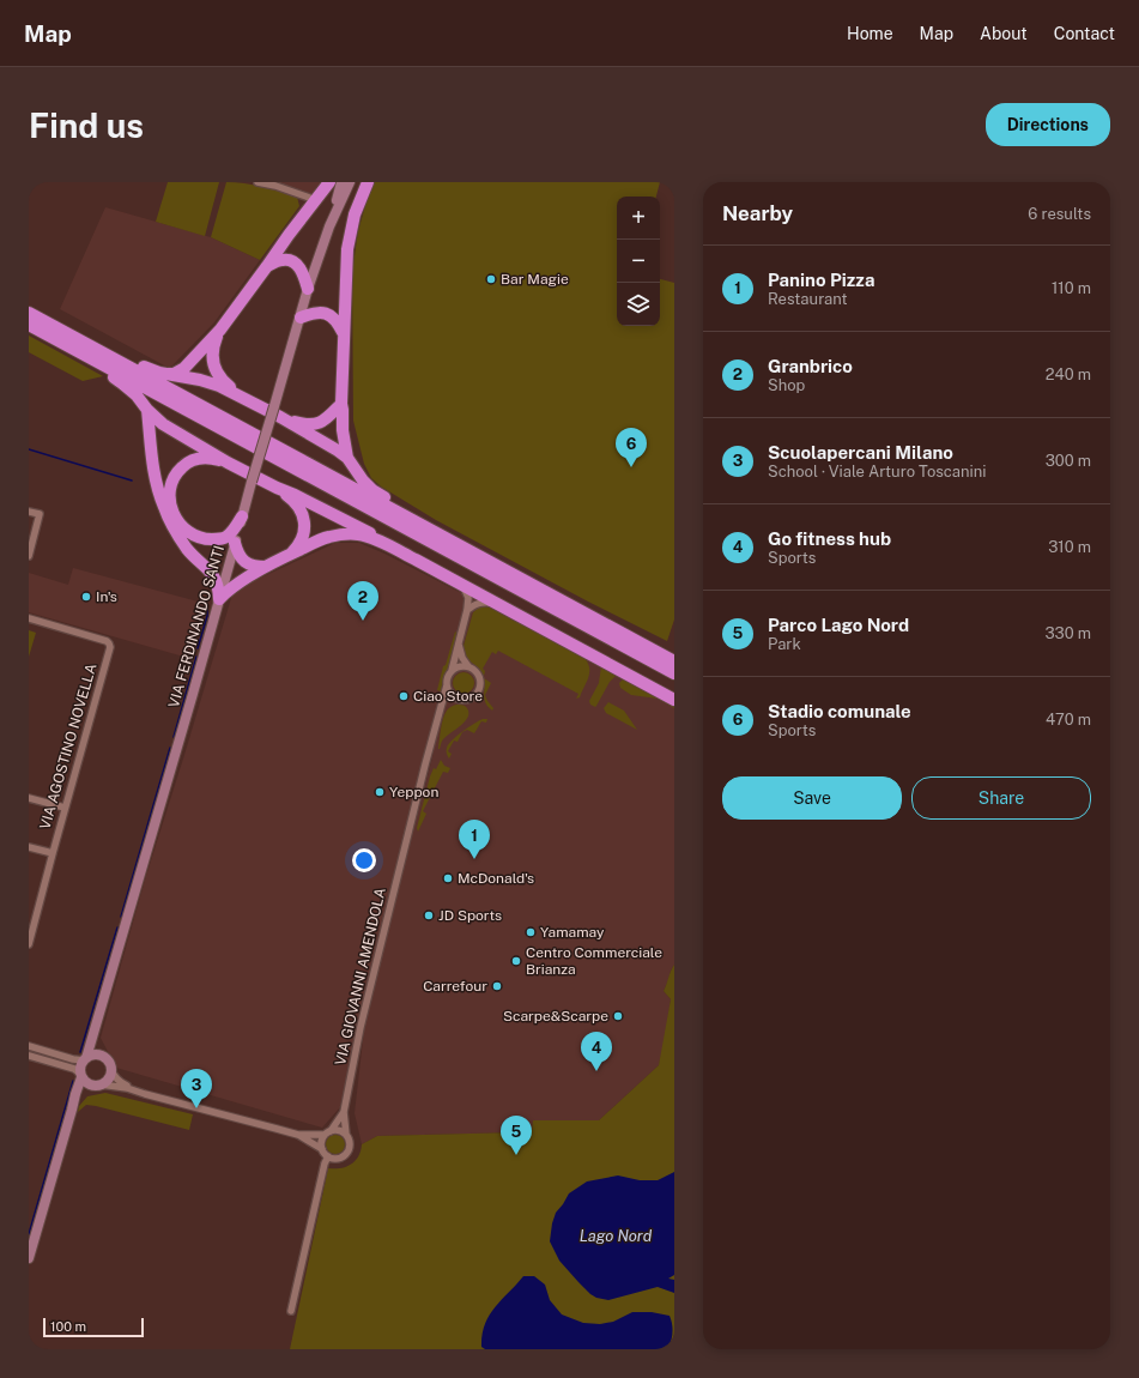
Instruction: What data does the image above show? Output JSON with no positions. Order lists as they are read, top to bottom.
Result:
{
  "streets": {
    "main road": ["VIA FERDINANDO SANTI"],
    "street": ["VIA AGOSTINO NOVELLA", "VIA GIOVANNI AMENDOLA"]
  },
  "water": ["Lago Nord"],
  "places": [
    "Bar Magie",
    "In's",
    "Ciao Store",
    "Yeppon",
    "McDonald's",
    "JD Sports",
    "Yamamay",
    "Centro Commerciale Brianza",
    "Carrefour",
    "Scarpe&Scarpe"
  ],
  "scale_bar": "100 m",
  "page": {
    "header": "Map",
    "nav": [
      "Home",
      "Map",
      "About",
      "Contact"
    ],
    "buttons": [
      "Directions",
      ["Save", "Share"]
    ],
    "title": "Find us",
    "heading": ["Nearby", "6 results"],
    "map_buttons": ["+", "−"],
    "list": [
      {
        "mark": "1",
        "name": "Panino Pizza",
        "note": "Restaurant",
        "value": "110 m"
      },
      {
        "mark": "2",
        "name": "Granbrico",
        "note": "Shop",
        "value": "240 m"
      },
      {
        "mark": "3",
        "name": "Scuolapercani Milano",
        "note": "School · Viale Arturo Toscanini",
        "value": "300 m"
      },
      {
        "mark": "4",
        "name": "Go fitness hub",
        "note": "Sports",
        "value": "310 m"
      },
      {
        "mark": "5",
        "name": "Parco Lago Nord",
        "note": "Park",
        "value": "330 m"
      },
      {
        "mark": "6",
        "name": "Stadio comunale",
        "note": "Sports",
        "value": "470 m"
      }
    ],
    "pins": [
      "6",
      "2",
      "1",
      "4",
      "3",
      "5"
    ],
    "scale": "100 m"
  }
}
